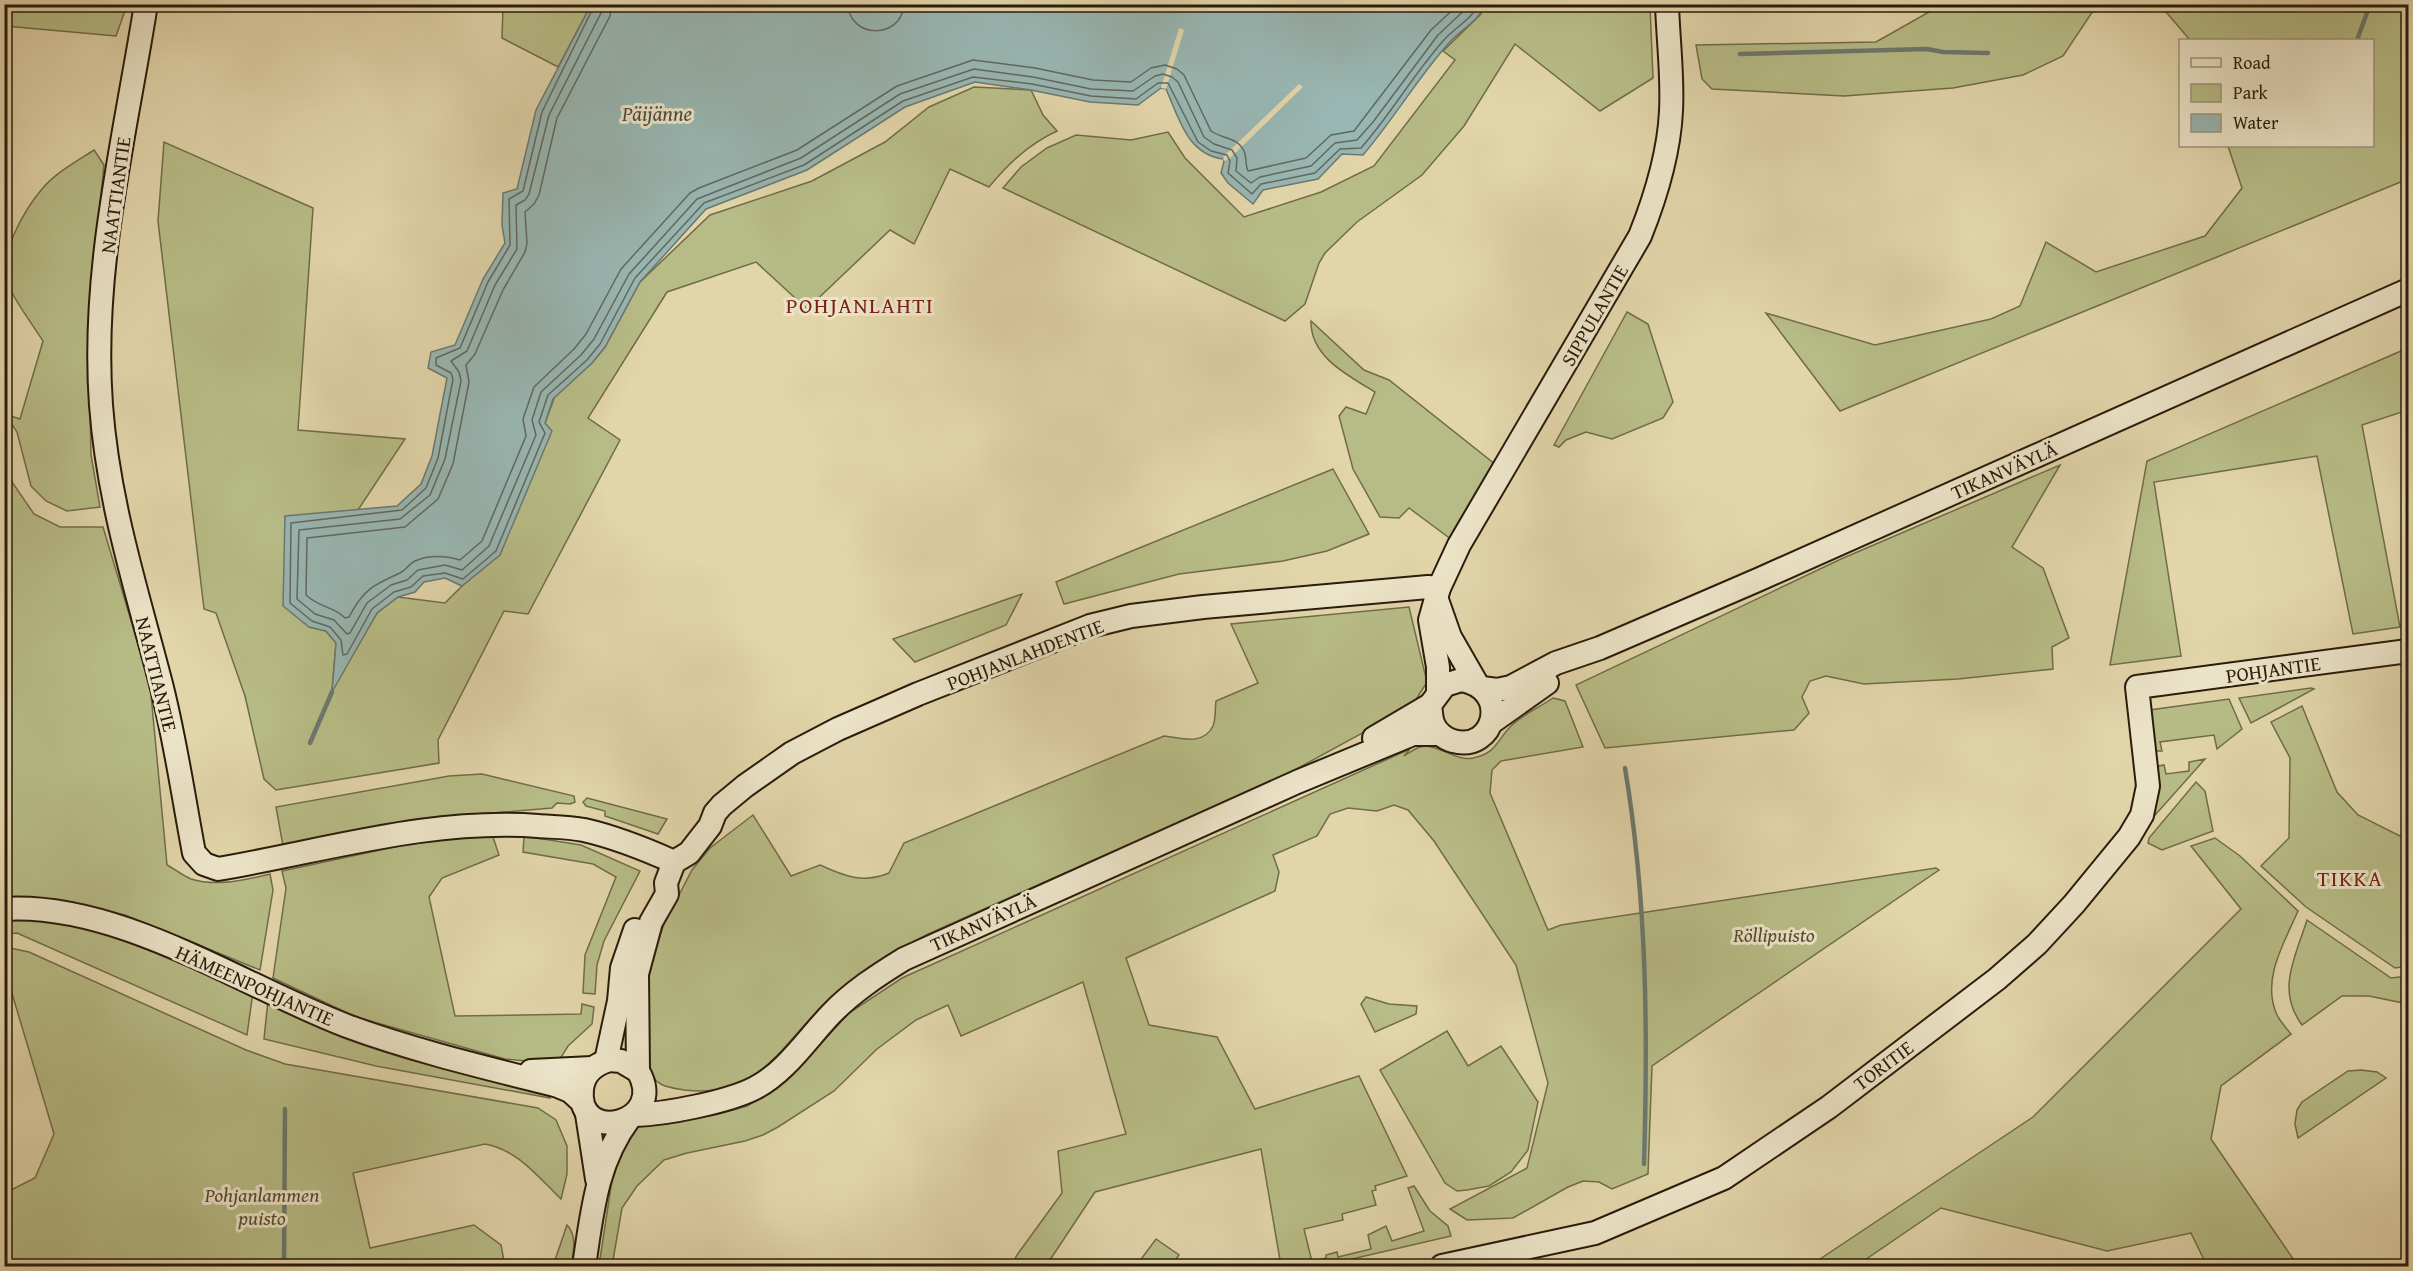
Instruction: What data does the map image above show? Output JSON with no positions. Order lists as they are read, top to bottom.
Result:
{
  "streets": {
    "street": [
      "NAATTIANTIE",
      "SIPPULANTIE",
      "TIKANVÄYLÄ",
      "POHJANLAHDENTIE",
      "POHJANTIE",
      "HÄMEENPOHJANTIE",
      "TORITIE"
    ]
  },
  "crossings": [
    ["NAATTIANTIE", "POHJANLAHDENTIE"],
    ["SIPPULANTIE", "TIKANVÄYLÄ"],
    ["SIPPULANTIE", "POHJANLAHDENTIE"],
    ["TIKANVÄYLÄ", "POHJANLAHDENTIE"],
    ["TIKANVÄYLÄ", "HÄMEENPOHJANTIE"],
    ["POHJANLAHDENTIE", "HÄMEENPOHJANTIE"],
    ["POHJANTIE", "TORITIE"]
  ],
  "districts": ["POHJANLAHTI", "TIKKA"],
  "water": ["Päijänne"],
  "parks": ["Röllipuisto", "Pohjanlammen puisto"],
  "legend": ["Road", "Park", "Water"]
}
